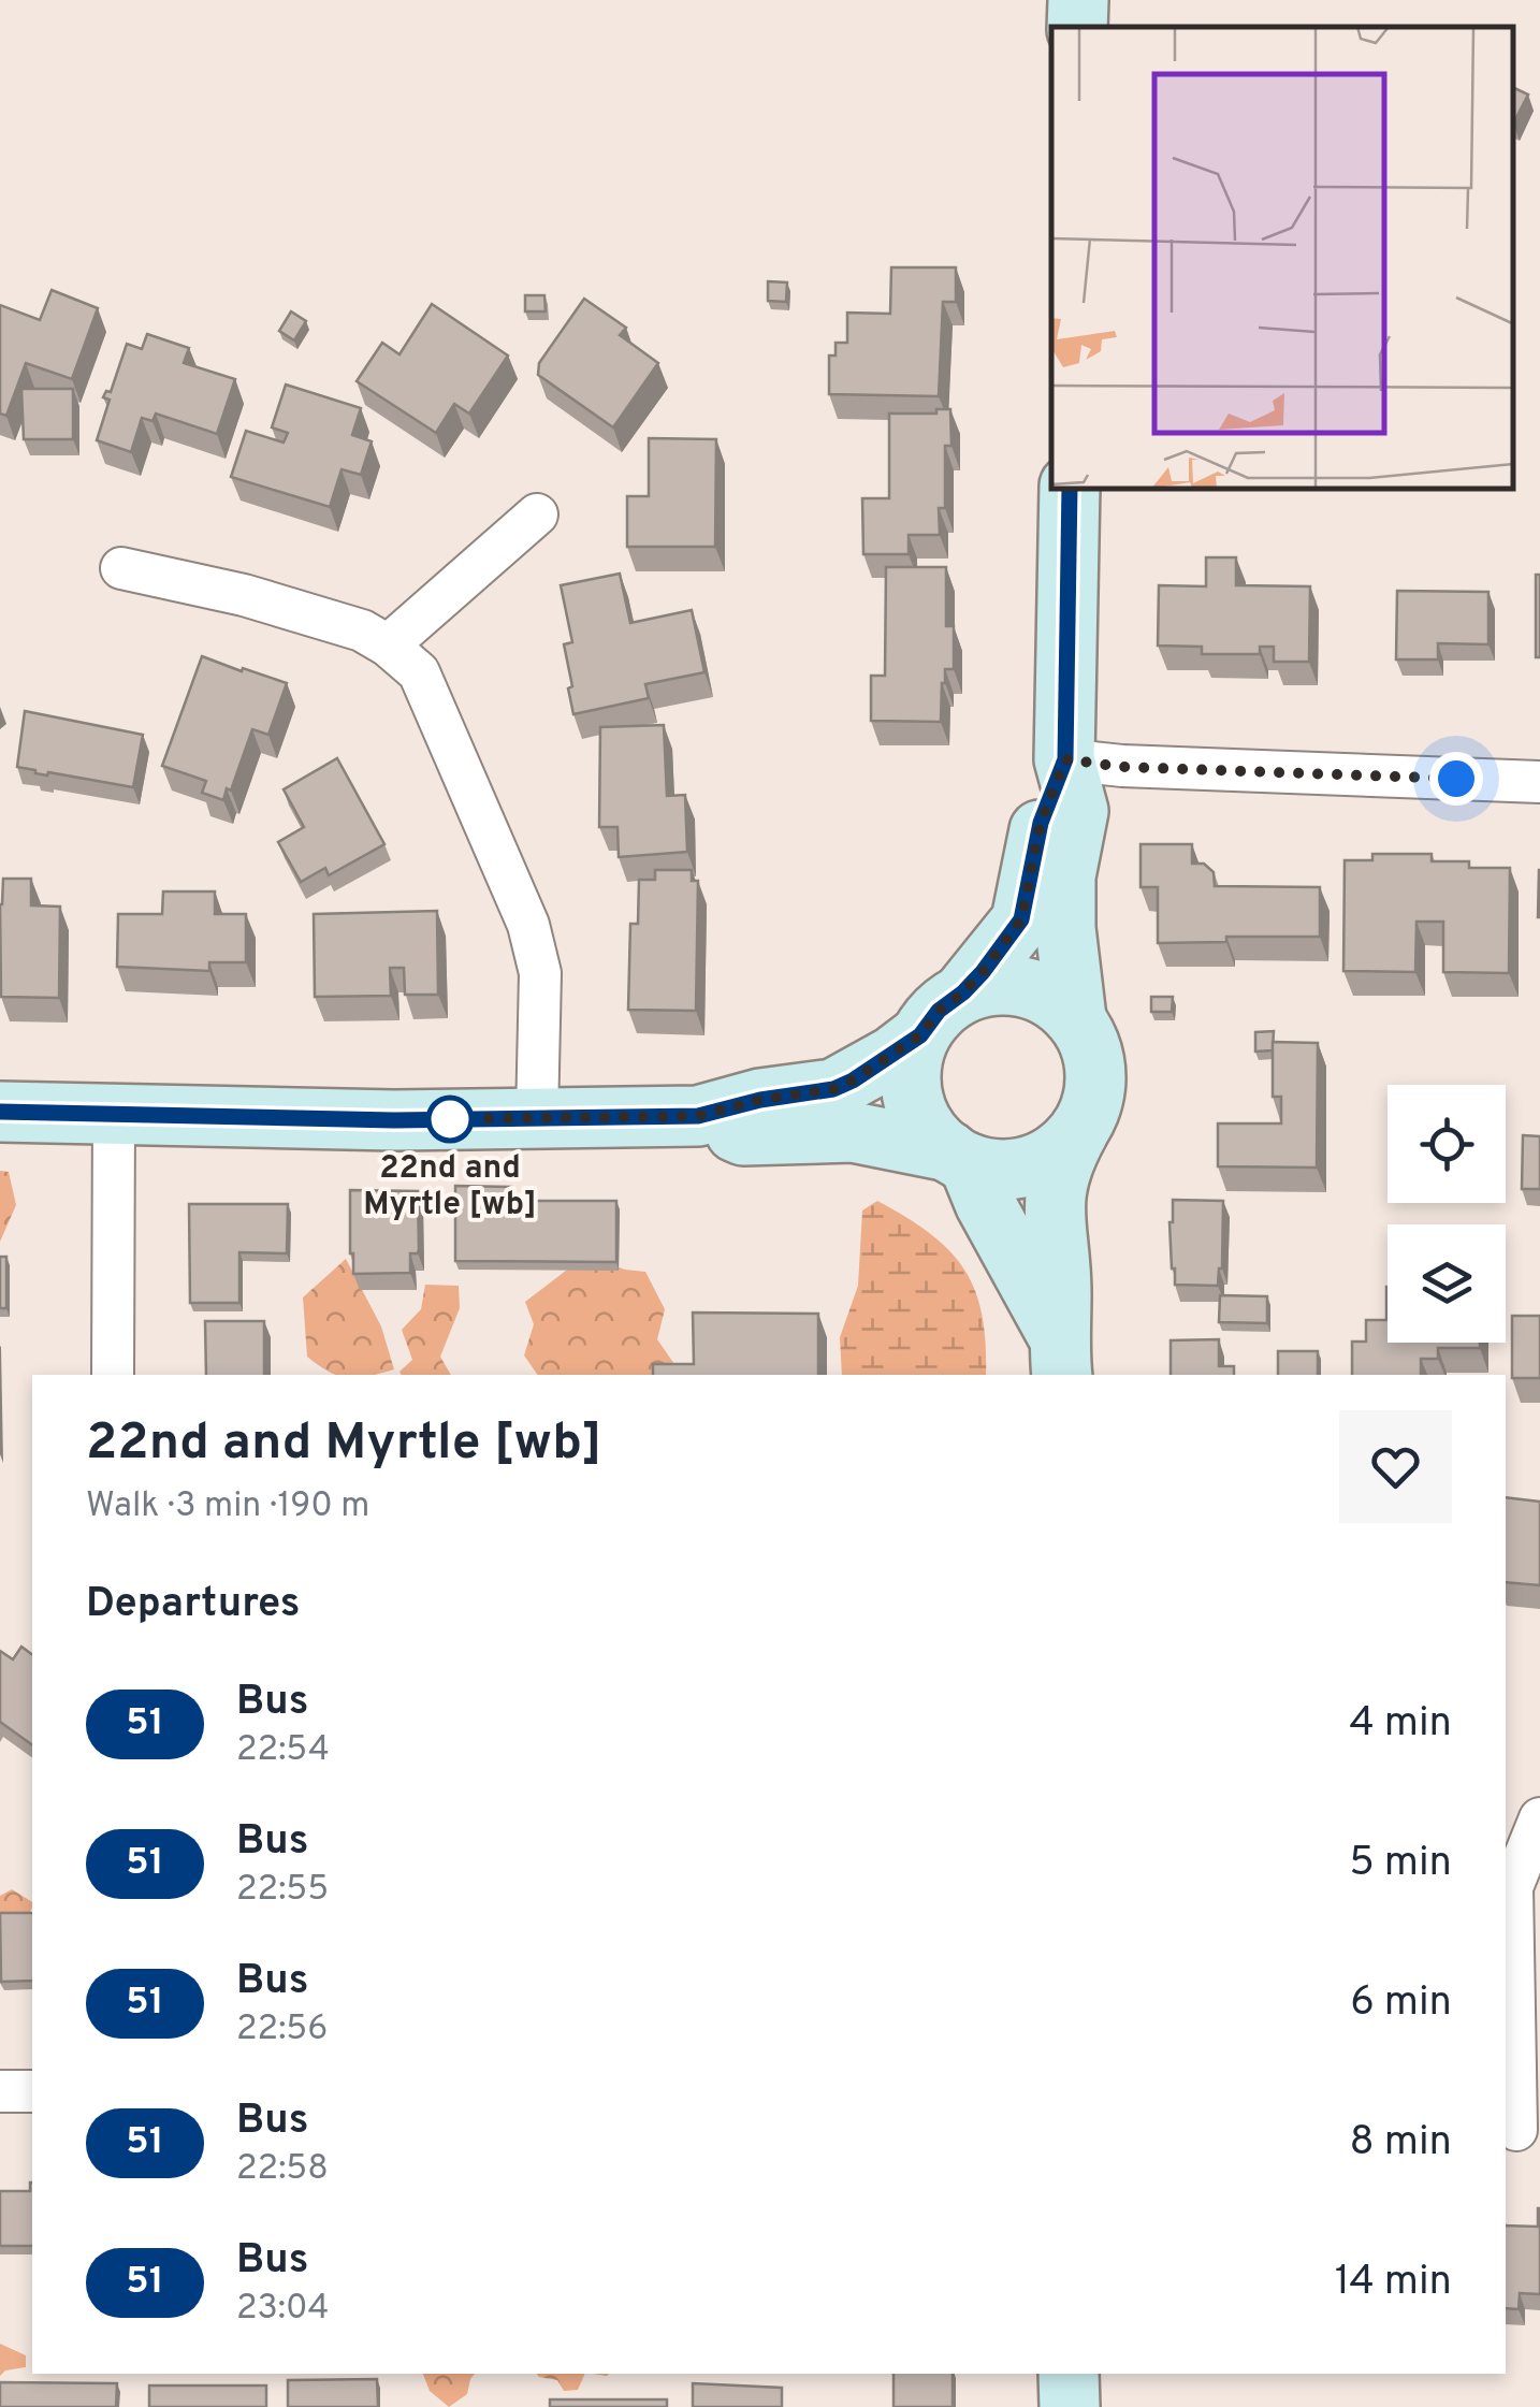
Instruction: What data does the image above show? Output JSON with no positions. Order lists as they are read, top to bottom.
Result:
{
  "places": ["22nd and Myrtle [wb]"],
  "lines": ["bus line 51"],
  "page": {
    "heading": [
      ["22nd and Myrtle [wb]", "Walk · 3 min · 190 m"],
      "Departures"
    ],
    "list": [
      {
        "mark": "51",
        "name": "Bus",
        "note": "22:54",
        "value": "4 min"
      },
      {
        "mark": "51",
        "name": "Bus",
        "note": "22:55",
        "value": "5 min"
      },
      {
        "mark": "51",
        "name": "Bus",
        "note": "22:56",
        "value": "6 min"
      },
      {
        "mark": "51",
        "name": "Bus",
        "note": "22:58",
        "value": "8 min"
      },
      {
        "mark": "51",
        "name": "Bus",
        "note": "23:04",
        "value": "14 min"
      }
    ]
  }
}
